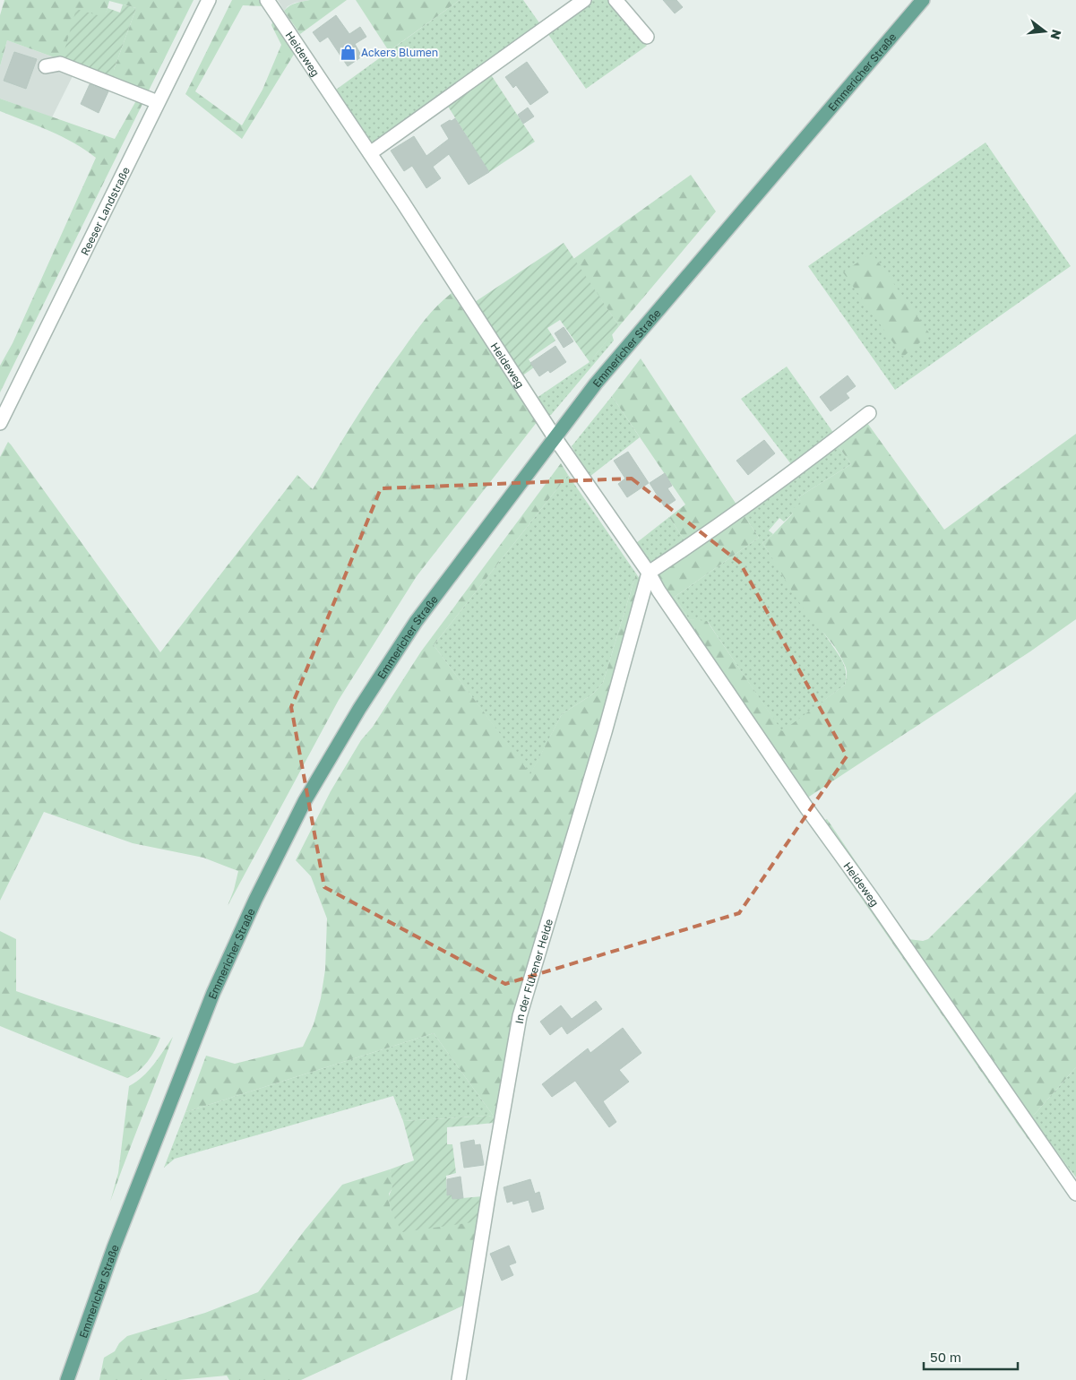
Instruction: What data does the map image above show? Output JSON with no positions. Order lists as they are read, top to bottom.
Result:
{
  "streets": {
    "main road": ["Emmericher Straße"],
    "street": ["Heideweg", "Reeser Landstraße", "In der Flürener Heide"]
  },
  "crossings": [
    ["Heideweg", "Emmericher Straße"],
    ["Heideweg", "In der Flürener Heide"]
  ],
  "places": {
    "shop": ["Ackers Blumen"]
  },
  "scale_bar": "50 m",
  "north": "right"
}
